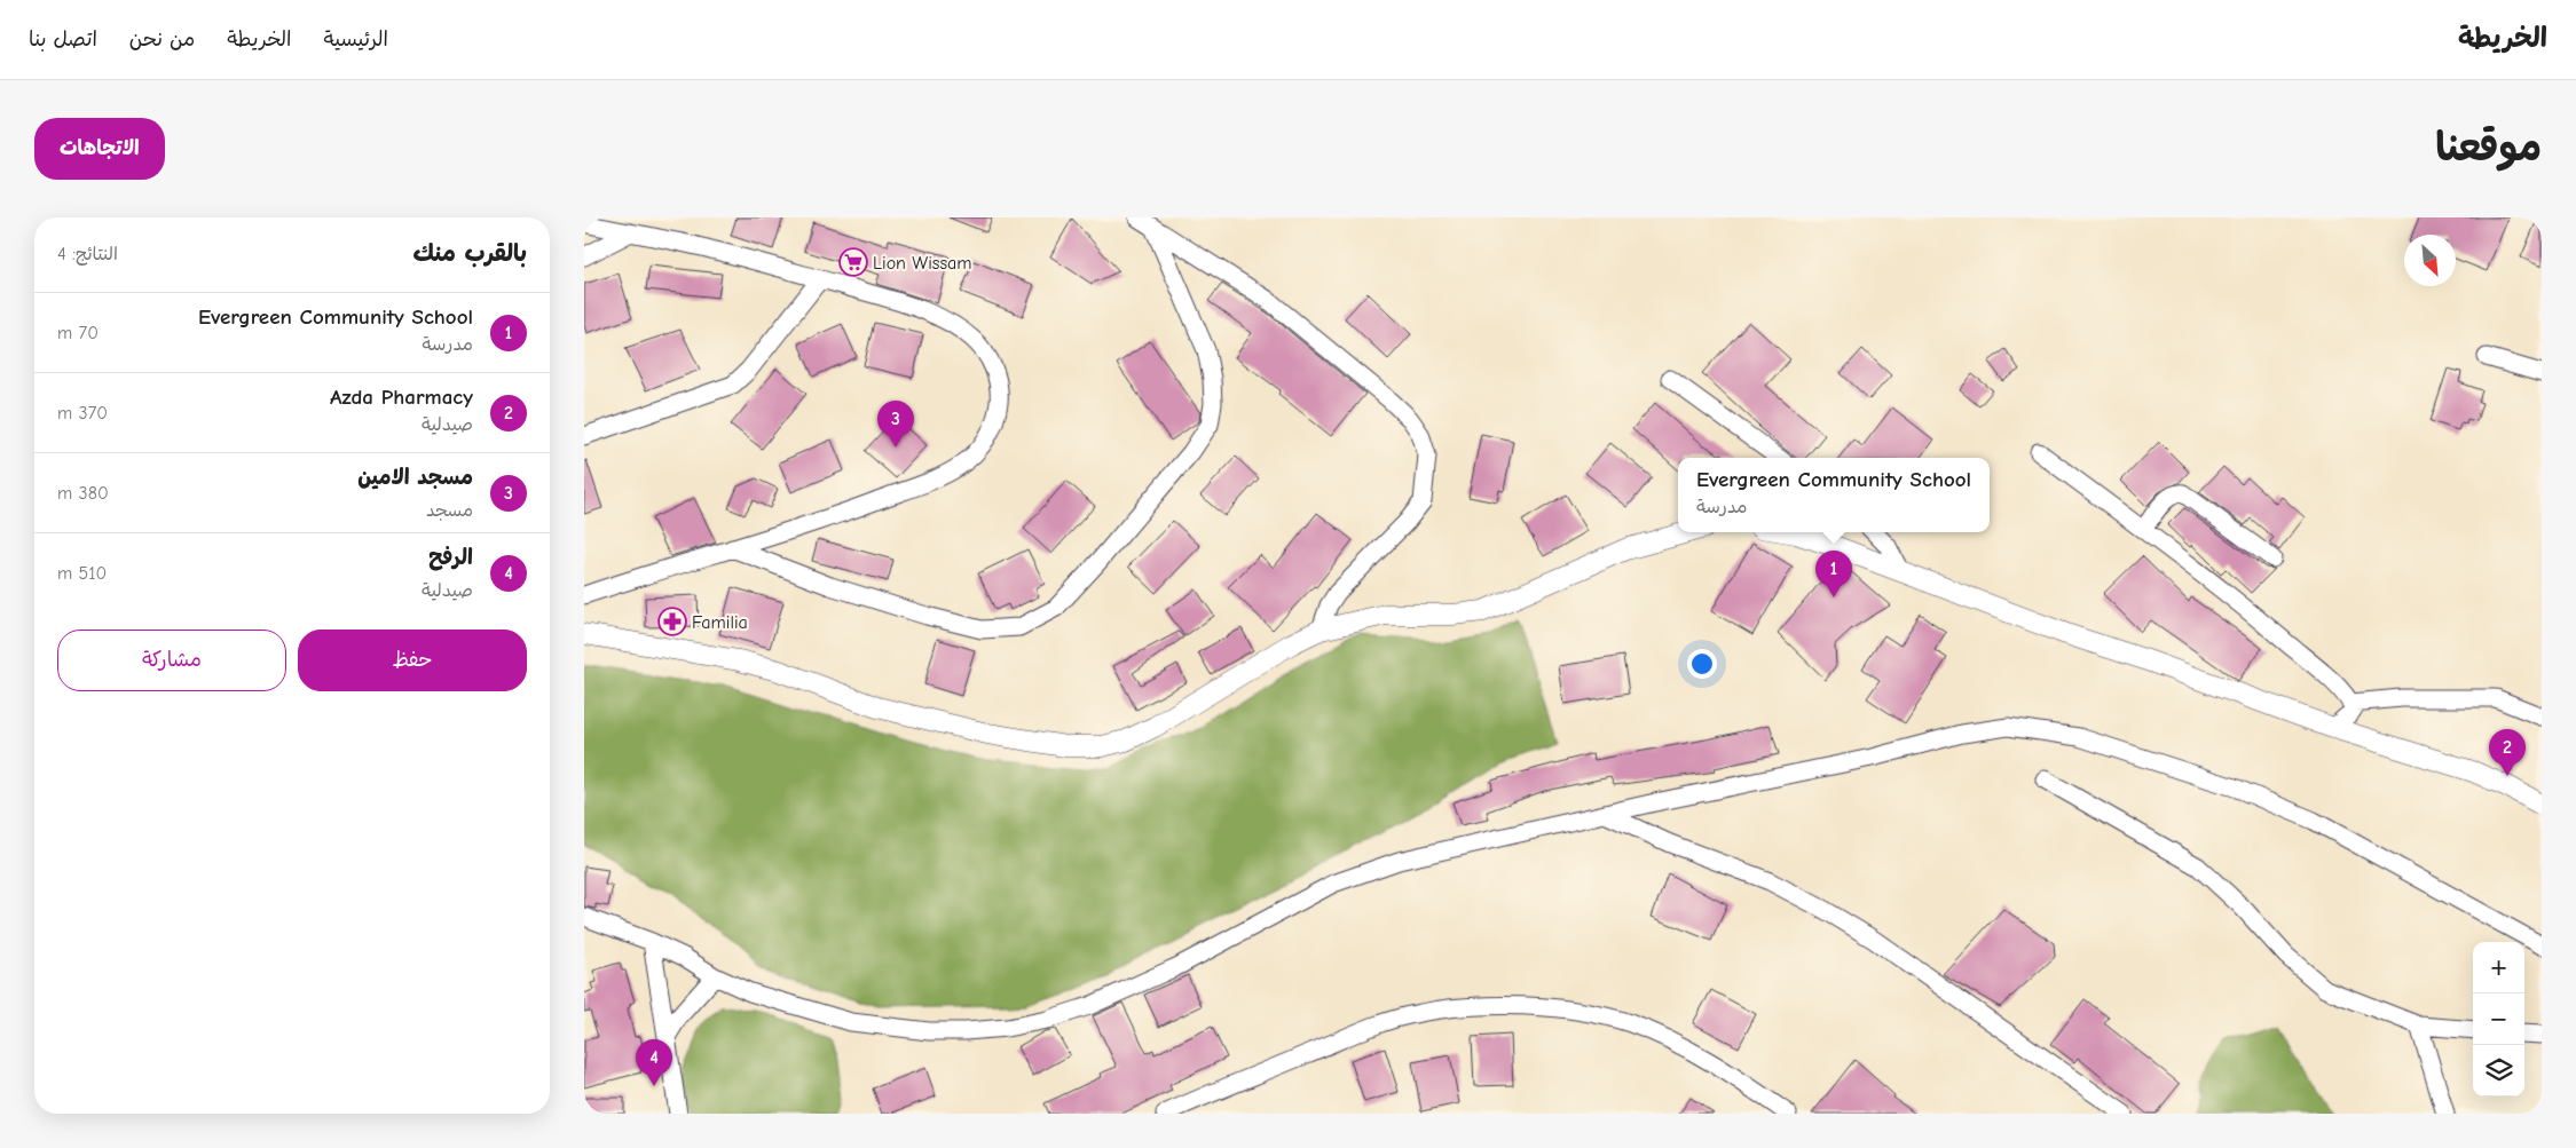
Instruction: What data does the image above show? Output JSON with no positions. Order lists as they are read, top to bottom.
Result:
{
  "places": {
    "supermarket": ["Lion Wissam"],
    "pharmacy": ["Familia"]
  },
  "north": "bottom right",
  "page": {
    "header": "الخريطة",
    "nav": [
      "الرئيسية",
      "الخريطة",
      "من نحن",
      "اتصل بنا"
    ],
    "title": "موقعنا",
    "buttons": [
      "الاتجاهات",
      ["حفظ", "مشاركة"]
    ],
    "heading": ["بالقرب منك", "النتائج: 4"],
    "list": [
      {
        "mark": "1",
        "name": "Evergreen Community School",
        "note": "مدرسة",
        "value": "70 m"
      },
      {
        "mark": "2",
        "name": "Azda Pharmacy",
        "note": "صيدلية",
        "value": "370 m"
      },
      {
        "mark": "3",
        "name": "مسجد الامين",
        "note": "مسجد",
        "value": "380 m"
      },
      {
        "mark": "4",
        "name": "الرفح",
        "note": "صيدلية",
        "value": "510 m"
      }
    ],
    "pins": [
      "3",
      "1",
      "2",
      "4"
    ],
    "popup": ["Evergreen Community School", "مدرسة"],
    "map_buttons": ["+", "−"]
  }
}
